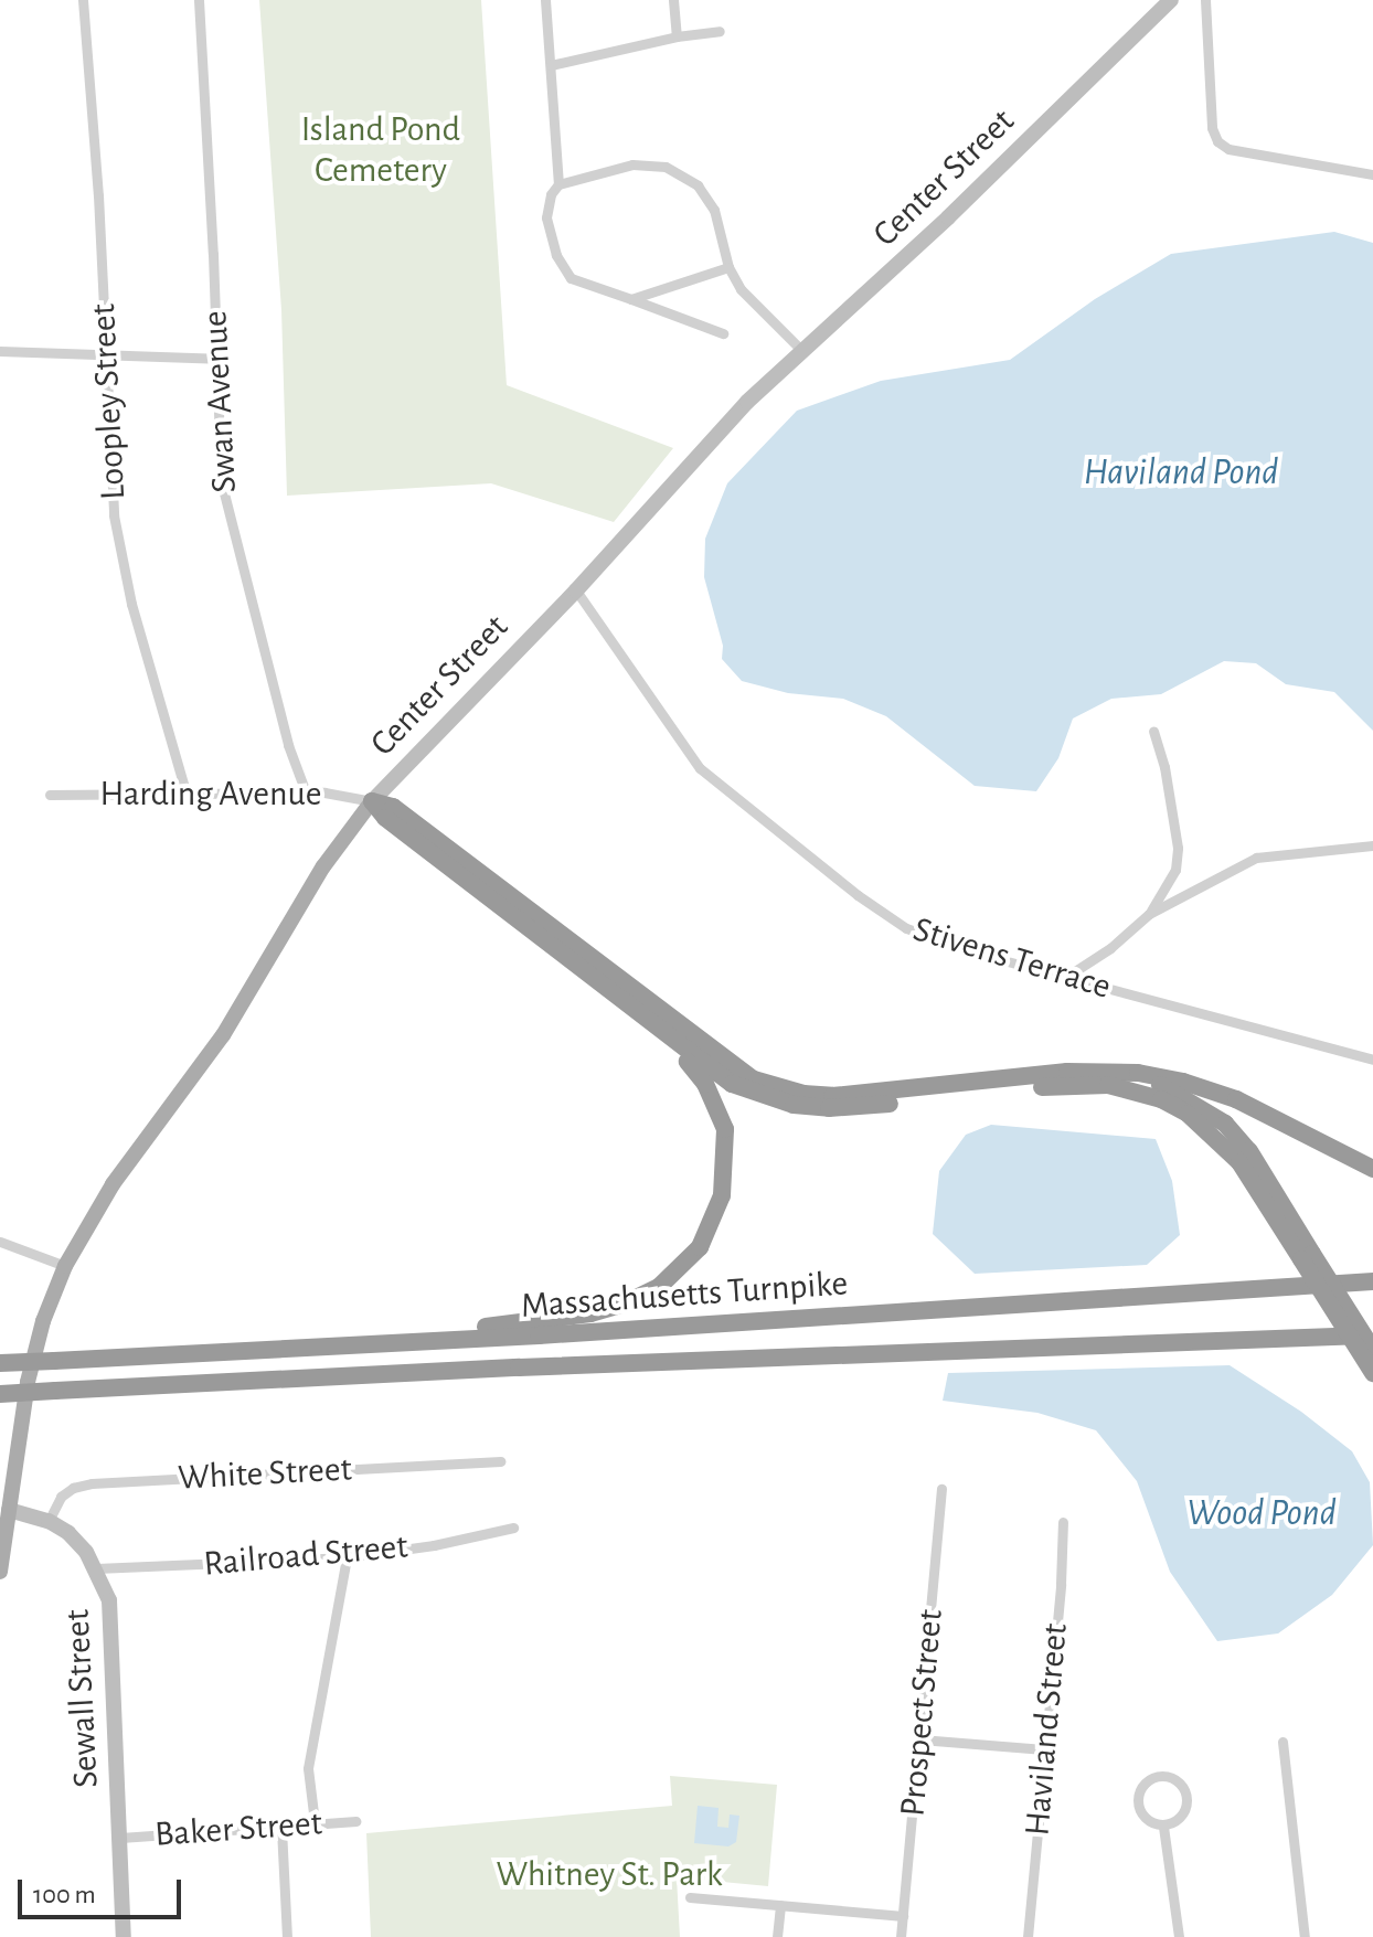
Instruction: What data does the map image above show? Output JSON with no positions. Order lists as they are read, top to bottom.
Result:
{
  "streets": {
    "highway": ["Massachusetts Turnpike"],
    "main road": ["Center Street", "Sewall Street"],
    "street": [
      "Loopley Street",
      "Swan Avenue",
      "Harding Avenue",
      "Stivens Terrace",
      "White Street",
      "Railroad Street",
      "Prospect Street",
      "Haviland Street",
      "Baker Street"
    ]
  },
  "crossings": [
    ["Center Street", "Harding Avenue"],
    ["Center Street", "Stivens Terrace"],
    ["Center Street", "Sewall Street"],
    ["Loopley Street", "Harding Avenue"],
    ["Swan Avenue", "Harding Avenue"],
    ["White Street", "Sewall Street"],
    ["Railroad Street", "Sewall Street"],
    ["Sewall Street", "Baker Street"]
  ],
  "water": ["Haviland Pond", "Wood Pond"],
  "parks": ["Island Pond Cemetery", "Whitney St. Park"],
  "scale_bar": "100 m"
}
